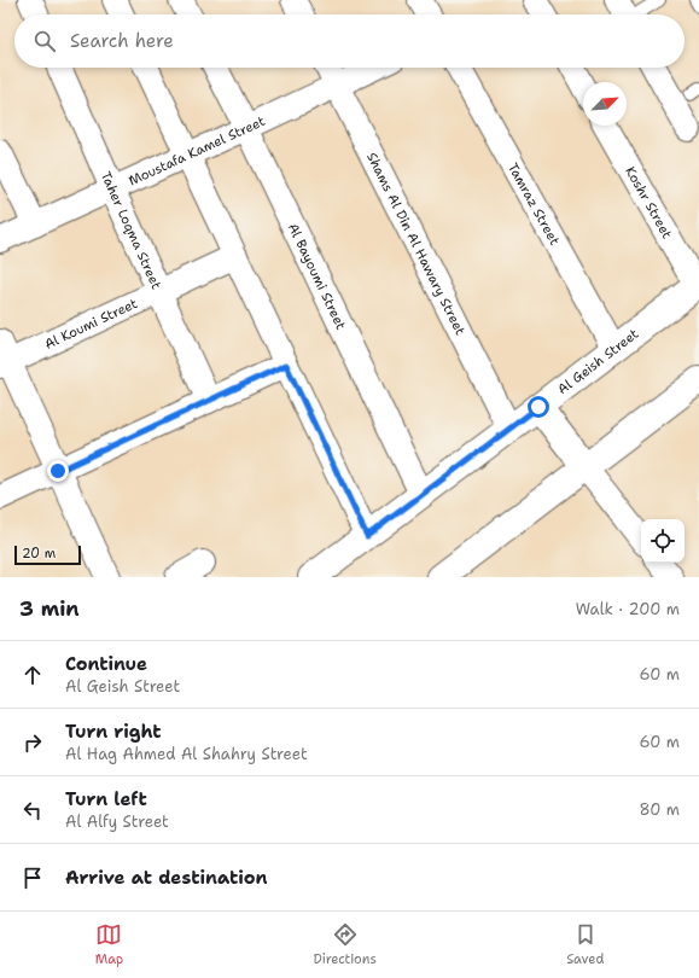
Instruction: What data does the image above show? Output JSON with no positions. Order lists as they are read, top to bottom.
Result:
{
  "streets": {
    "main road": ["Al Geish Street"],
    "street": [
      "Moustafa Kamel Street",
      "Koshr Street",
      "Tamraz Street",
      "Taher Loqma Street",
      "Shams Al Din Al Hawary Street",
      "Al Bayoumi Street",
      "Al Koumi Street"
    ]
  },
  "crossings": [
    ["Moustafa Kamel Street", "Taher Loqma Street"],
    ["Moustafa Kamel Street", "Shams Al Din Al Hawary Street"],
    ["Moustafa Kamel Street", "Al Bayoumi Street"],
    ["Koshr Street", "Al Geish Street"],
    ["Tamraz Street", "Al Geish Street"],
    ["Taher Loqma Street", "Al Koumi Street"],
    ["Shams Al Din Al Hawary Street", "Al Geish Street"],
    ["Al Bayoumi Street", "Al Geish Street"]
  ],
  "scale_bar": "20 m",
  "north": "top right",
  "page": {
    "search": "Search here",
    "scale": "20 m",
    "heading": ["3 min", "Walk · 200 m"],
    "list": [
      ["Continue", "Al Geish Street", "60 m"],
      ["Turn right", "Al Hag Ahmed Al Shahry Street", "60 m"],
      ["Turn left", "Al Alfy Street", "80 m"],
      "Arrive at destination"
    ],
    "nav": ["Map", "Directions", "Saved"]
  }
}
